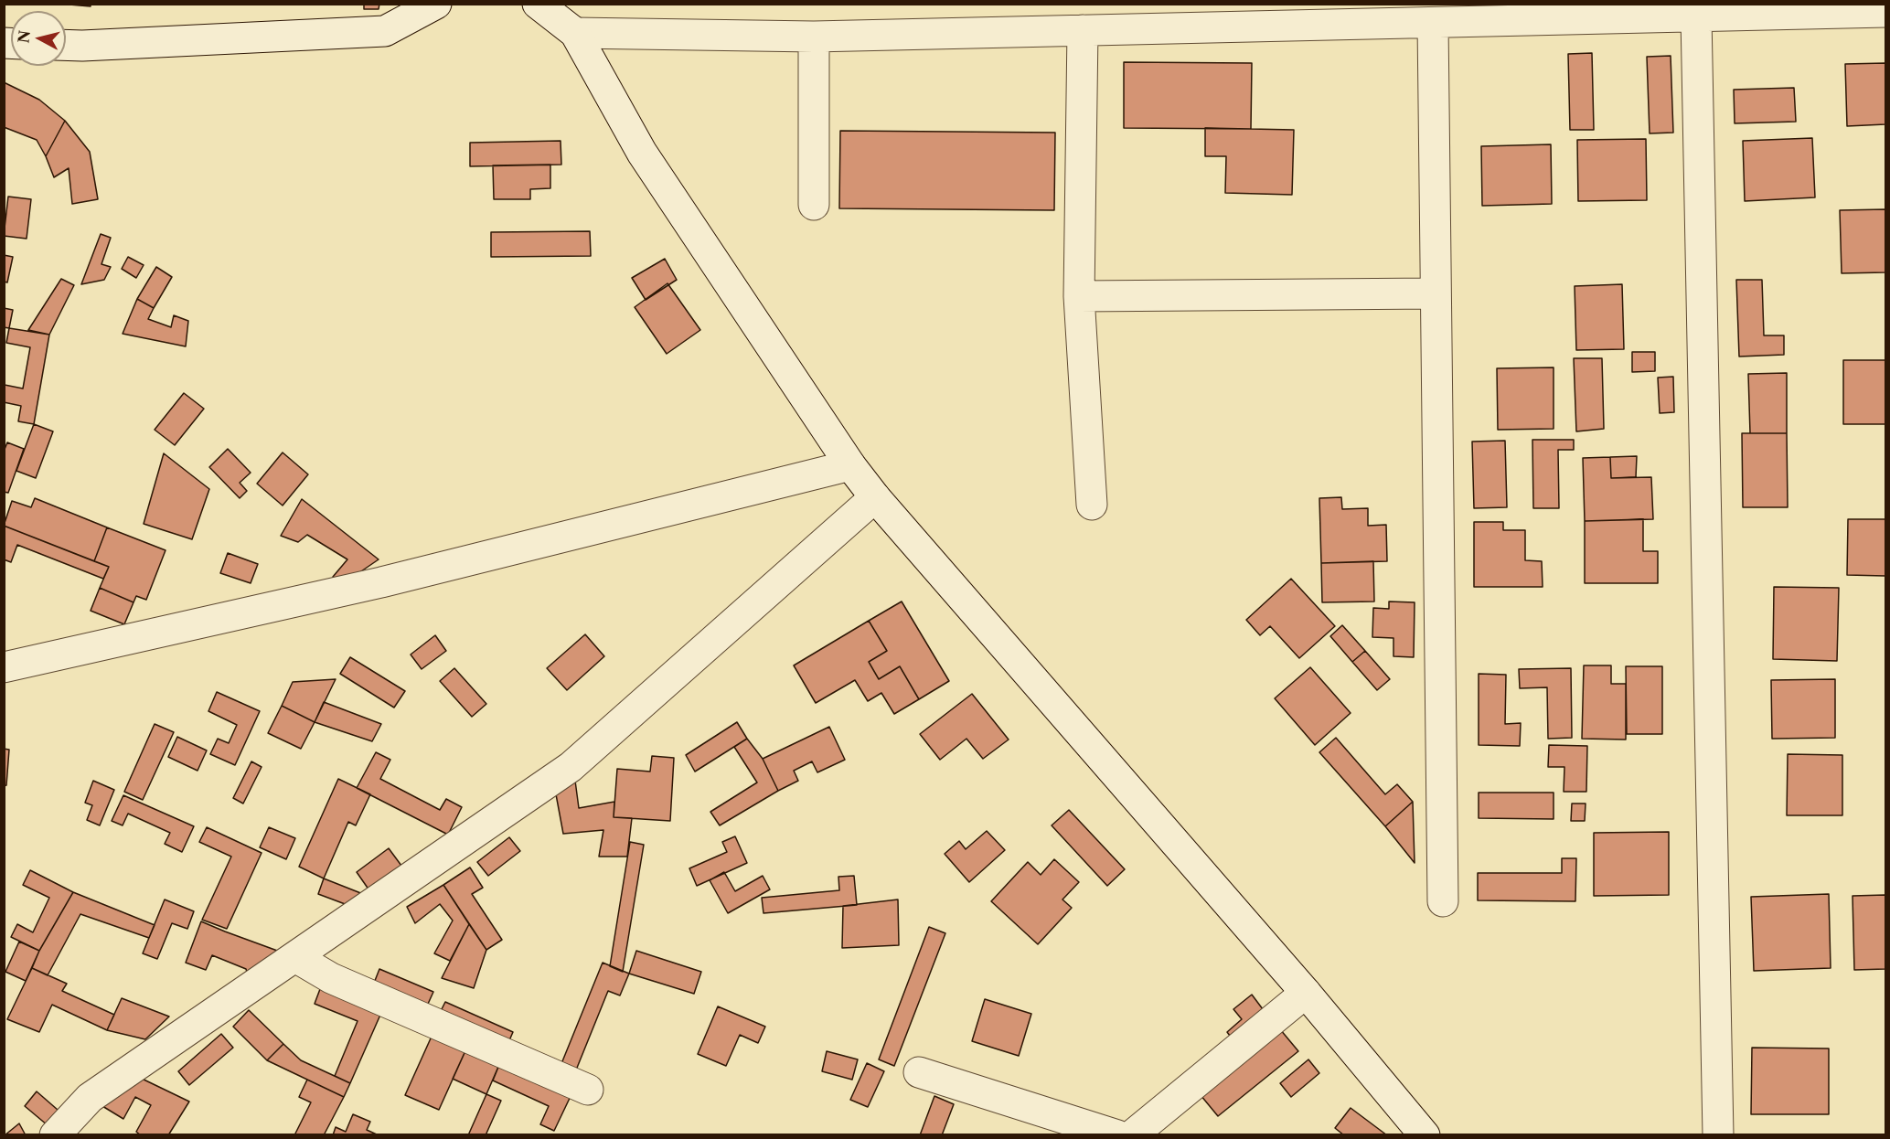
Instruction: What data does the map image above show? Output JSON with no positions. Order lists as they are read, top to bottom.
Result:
{
  "north": "left"
}
